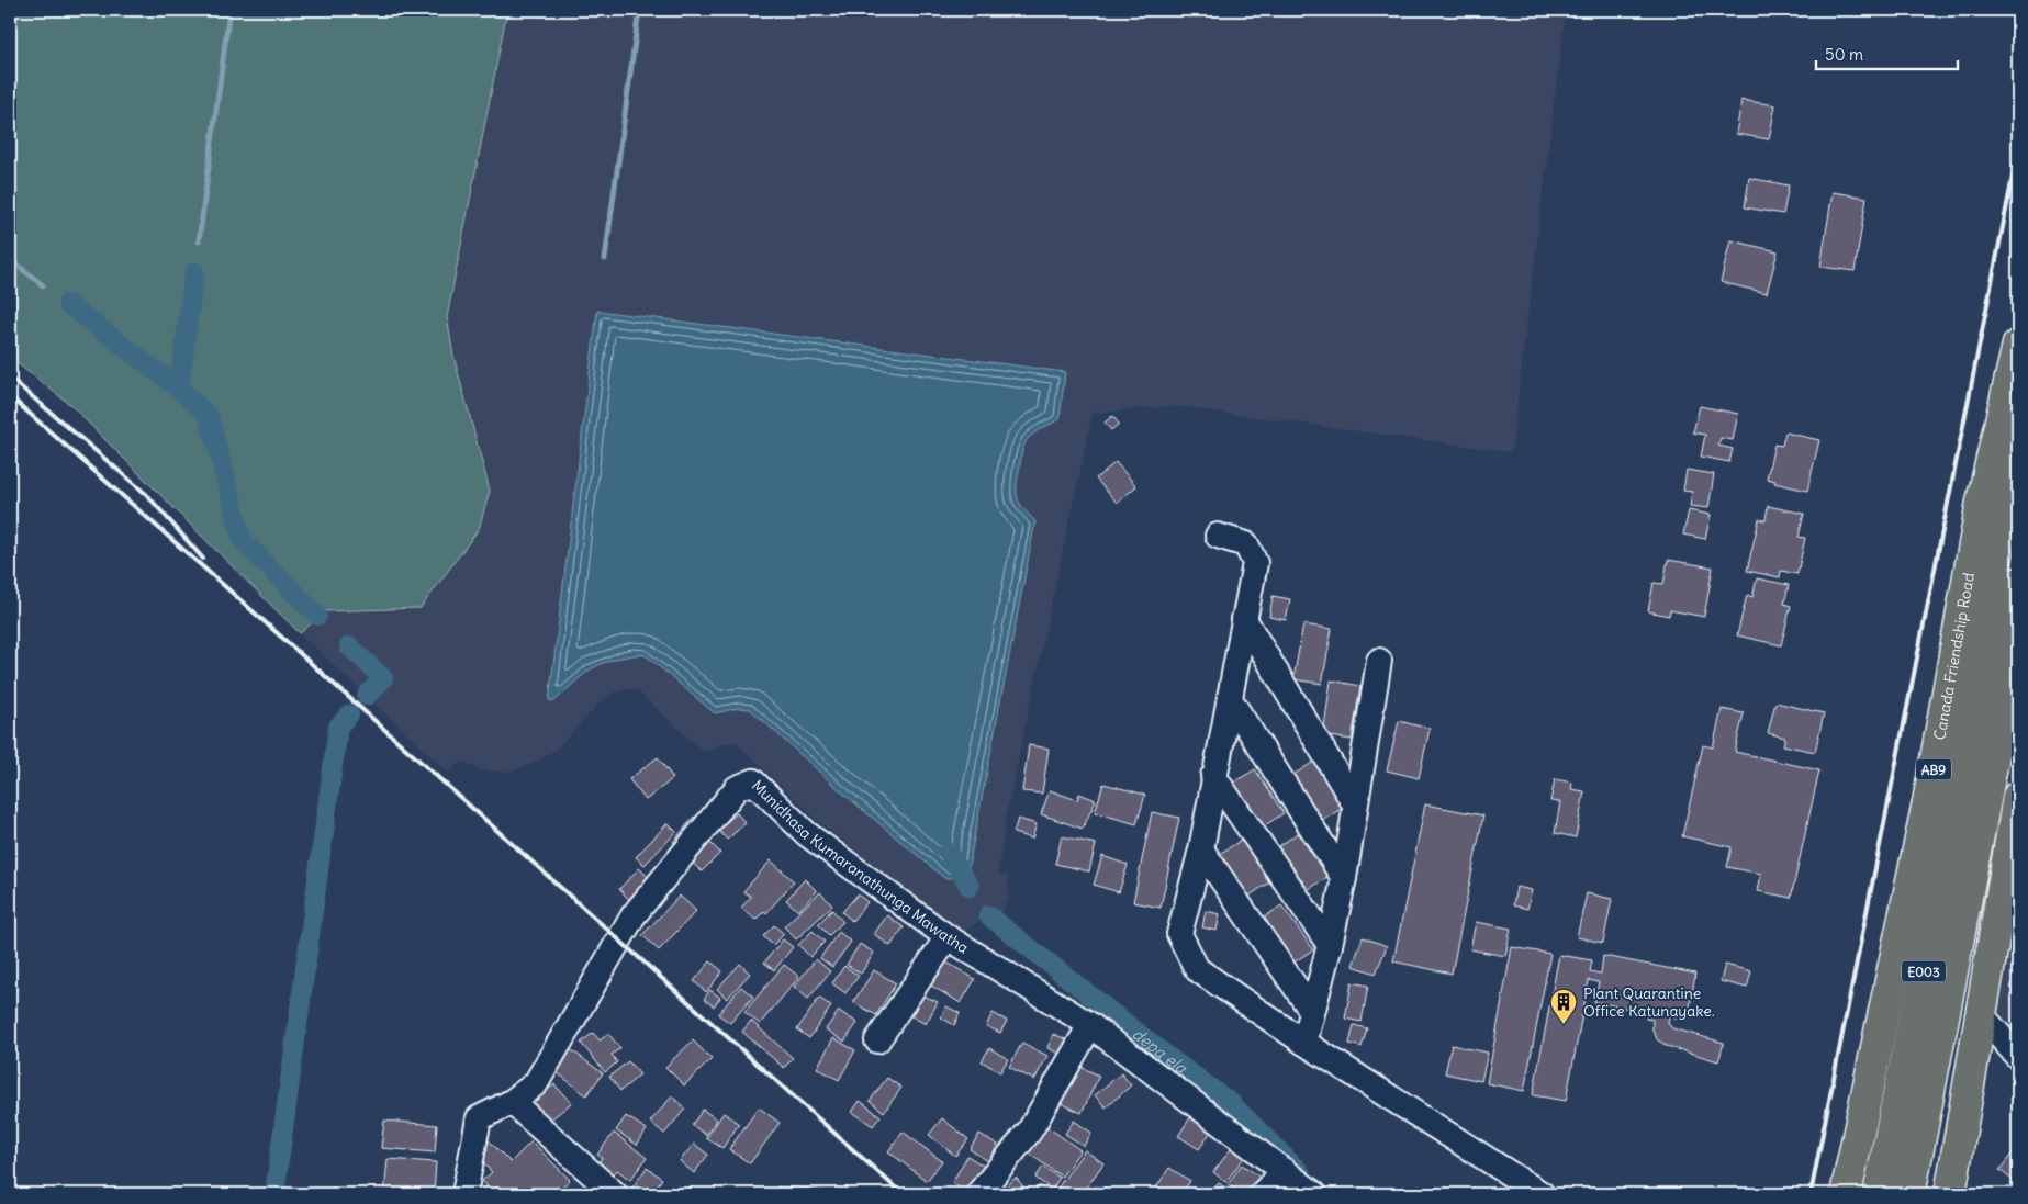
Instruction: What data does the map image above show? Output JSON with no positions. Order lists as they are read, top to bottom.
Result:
{
  "streets": {
    "main road": ["Canada Friendship Road", "AB9", "E003"],
    "street": ["Munidhasa Kumaranathunga Mawatha"]
  },
  "water": ["depa ela"],
  "places": {
    "building": ["Plant Quarantine Office Katunayake."]
  },
  "scale_bar": "50 m"
}
